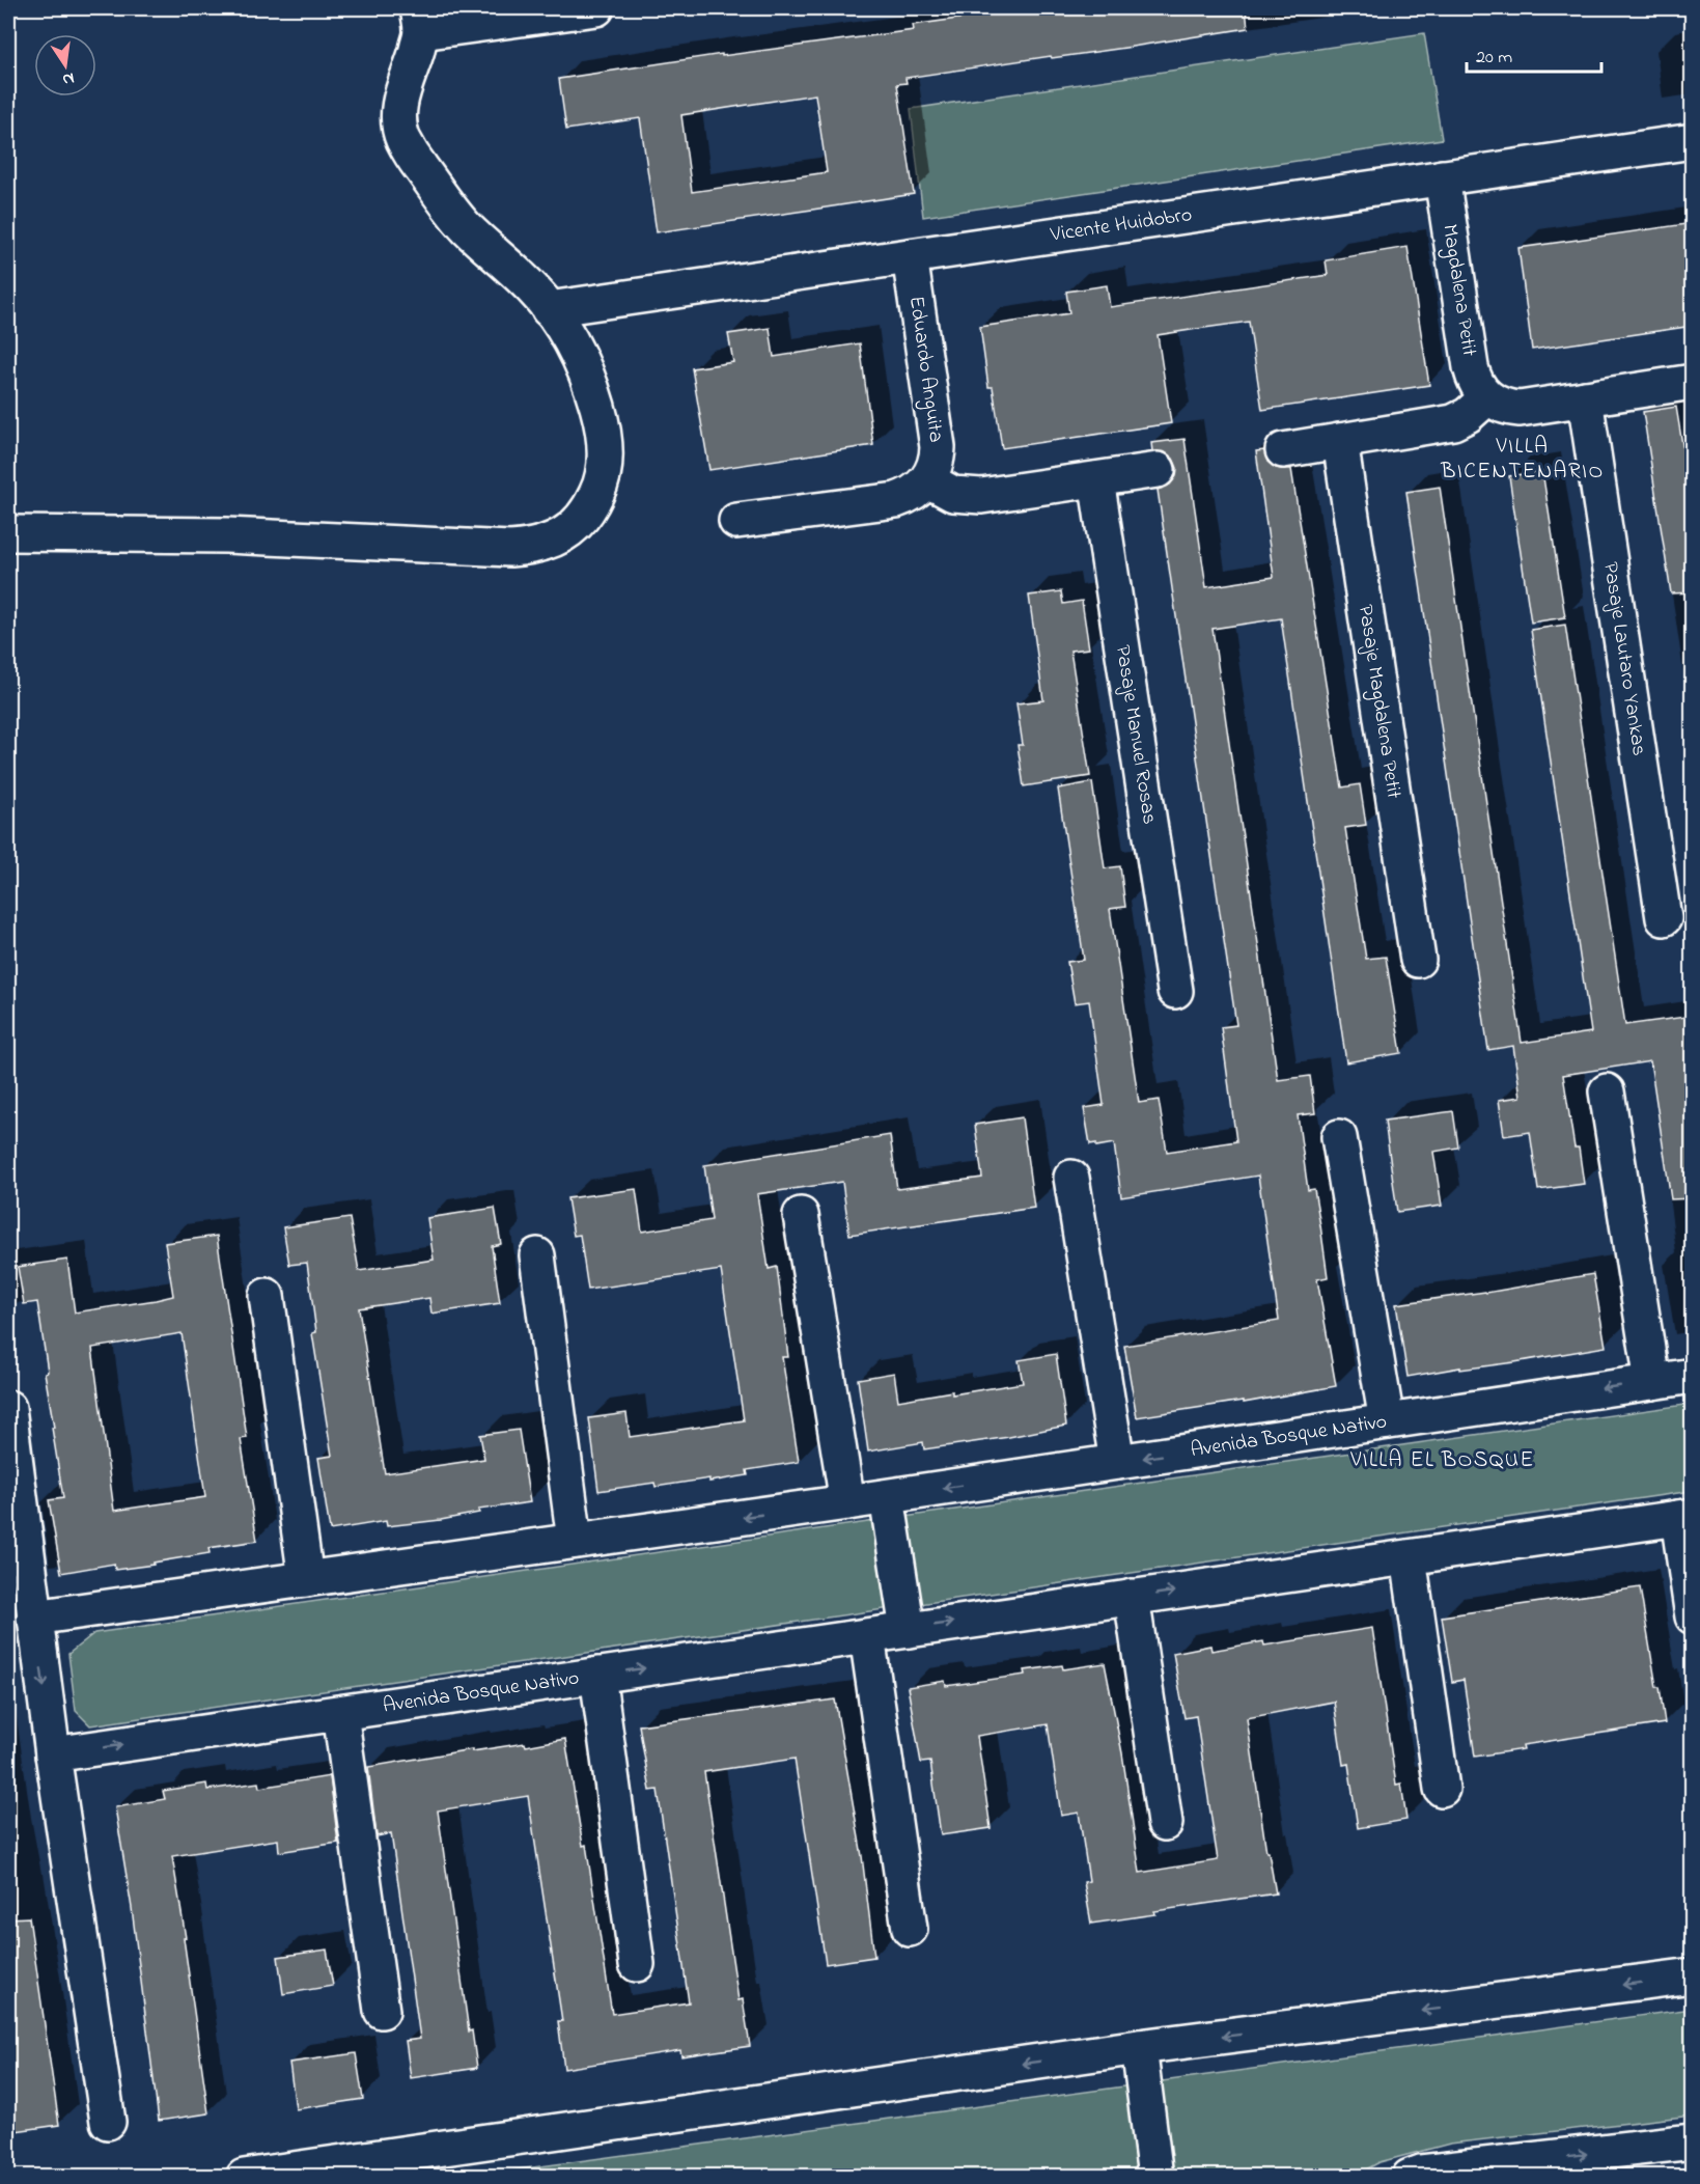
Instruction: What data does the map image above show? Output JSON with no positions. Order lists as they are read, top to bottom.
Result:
{
  "streets": {
    "street": [
      "Vicente Huidobro",
      "Magdalena Petit",
      "Eduardo Anguita",
      "Pasaje Lautaro Yankas",
      "Pasaje Magdalena Petit",
      "Pasaje Manuel Rosas",
      "Avenida Bosque Nativo"
    ]
  },
  "crossings": [
    ["Vicente Huidobro", "Magdalena Petit"],
    ["Vicente Huidobro", "Eduardo Anguita"]
  ],
  "districts": ["VILLA BICENTENARIO", "VILLA EL BOSQUE"],
  "scale_bar": "20 m",
  "north": "bottom"
}
